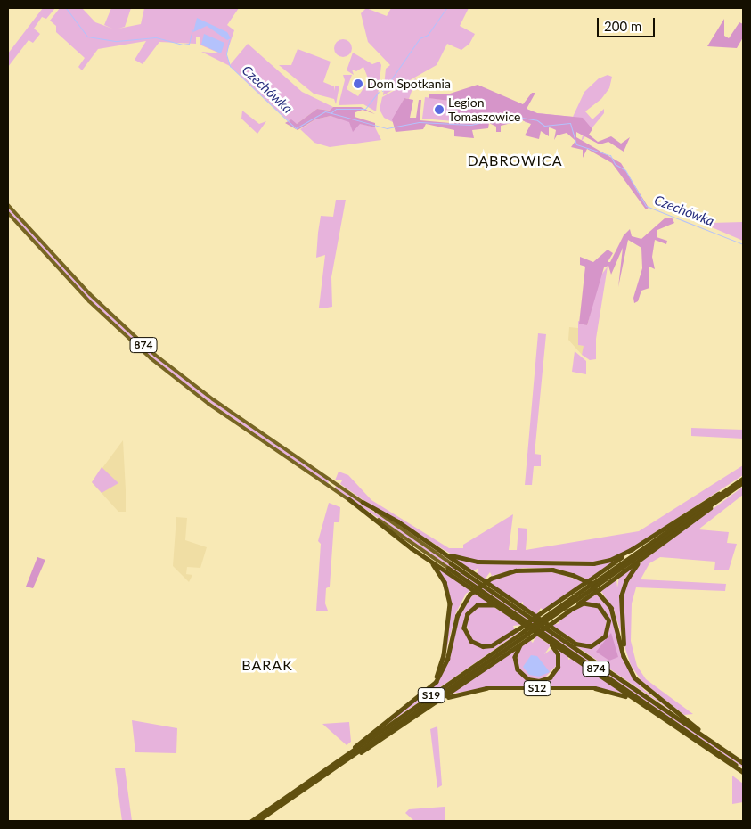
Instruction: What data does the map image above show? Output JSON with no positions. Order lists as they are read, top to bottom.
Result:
{
  "streets": {
    "highway": ["874", "S12", "S19"]
  },
  "crossings": [
    ["874", "S12"],
    ["S12", "S19"]
  ],
  "districts": ["DĄBROWICA", "BARAK"],
  "water": ["Czechówka"],
  "places": ["Dom Spotkania", "Legion Tomaszowice"],
  "scale_bar": "200 m"
}
